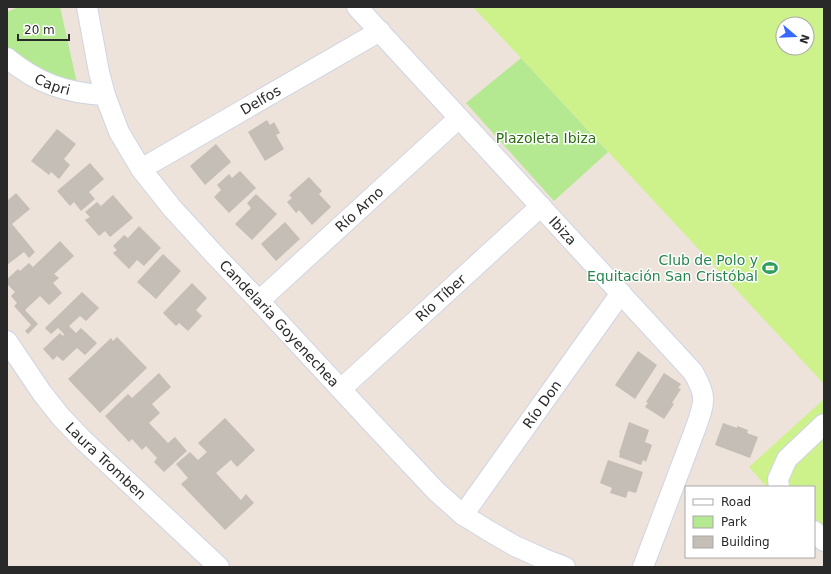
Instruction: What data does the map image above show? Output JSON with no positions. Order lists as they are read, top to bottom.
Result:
{
  "streets": {
    "street": [
      "Capri",
      "Delfos",
      "Río Arno",
      "Ibiza",
      "Río Tíber",
      "Candelaria Goyenechea",
      "Río Don",
      "Laura Tromben"
    ]
  },
  "crossings": [
    ["Capri", "Candelaria Goyenechea"],
    ["Delfos", "Ibiza"],
    ["Delfos", "Candelaria Goyenechea"],
    ["Río Arno", "Ibiza"],
    ["Río Arno", "Candelaria Goyenechea"],
    ["Ibiza", "Río Tíber"],
    ["Ibiza", "Río Don"],
    ["Río Tíber", "Candelaria Goyenechea"],
    ["Candelaria Goyenechea", "Río Don"]
  ],
  "parks": ["Plazoleta Ibiza"],
  "places": {
    "sports": ["Club de Polo y Equitación San Cristóbal"]
  },
  "legend": ["Road", "Park", "Building"],
  "scale_bar": "20 m",
  "north": "right"
}
